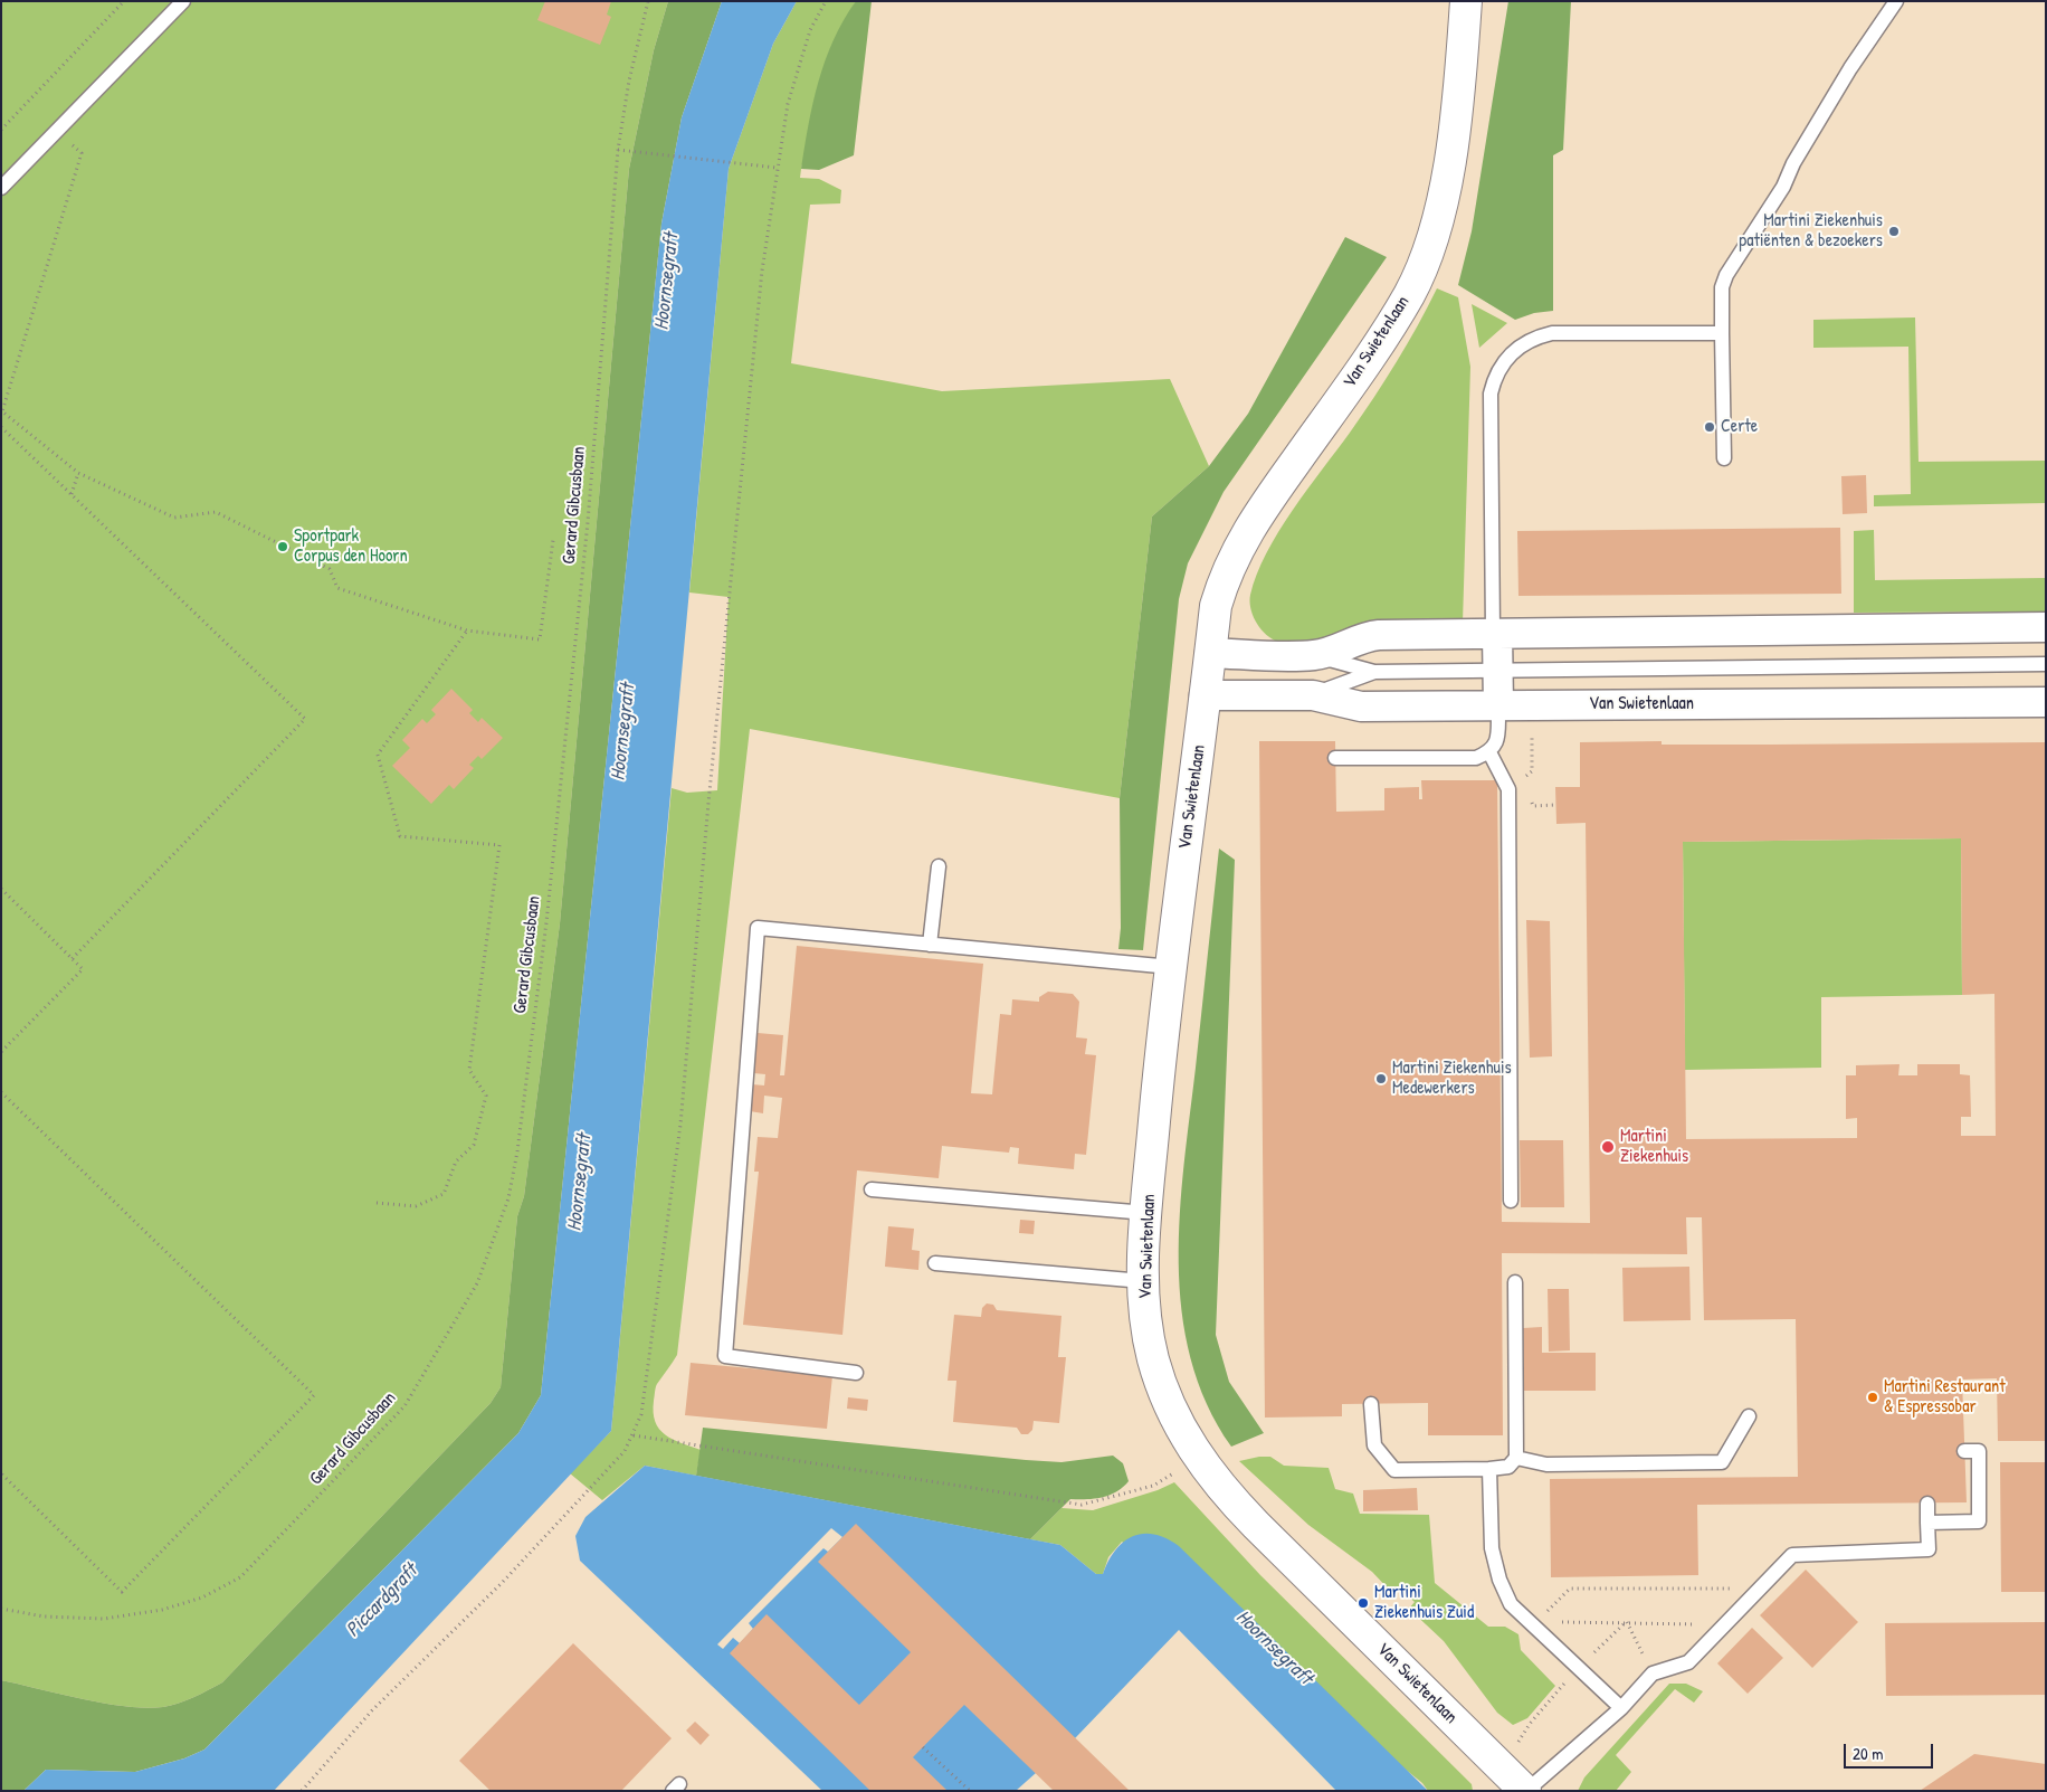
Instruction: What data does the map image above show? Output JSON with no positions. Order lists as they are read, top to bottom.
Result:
{
  "streets": {
    "street": ["Van Swietenlaan"],
    "path": ["Gerard Gibcusbaan"]
  },
  "water": ["Hoornsegraft", "Piccardgraft"],
  "places": [
    "Martini Ziekenhuis patiënten & bezoekers",
    "Certe",
    "Sportpark Corpus den Hoorn",
    "Martini Ziekenhuis Medewerkers",
    "Martini Ziekenhuis",
    "Martini Restaurant & Espressobar",
    "Martini Ziekenhuis Zuid"
  ],
  "scale_bar": "20 m"
}
